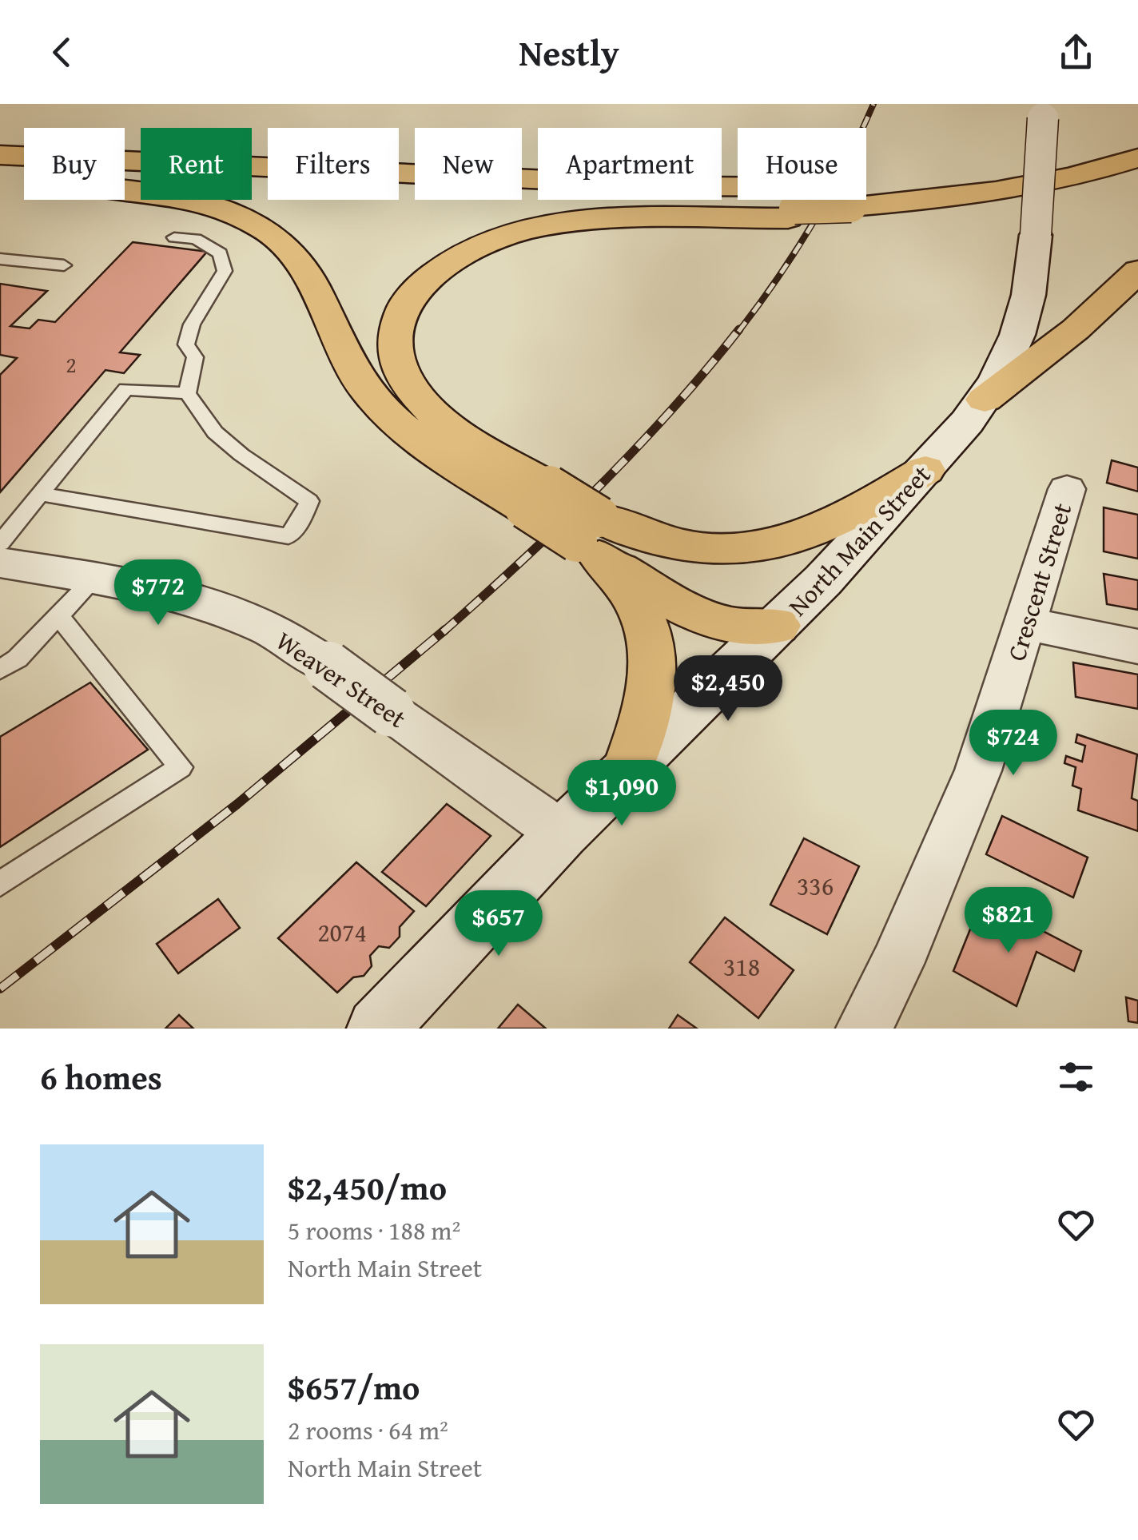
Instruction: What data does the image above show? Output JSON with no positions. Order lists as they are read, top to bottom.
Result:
{
  "streets": {
    "main road": ["North Main Street"],
    "street": ["Crescent Street", "Weaver Street"]
  },
  "crossings": [
    ["North Main Street", "Weaver Street"]
  ],
  "house_numbers": [
    "2",
    "336",
    "2074",
    "318"
  ],
  "page": {
    "header": "Nestly",
    "chip": [
      "Buy",
      "Rent",
      "Filters",
      "New",
      "Apartment",
      "House"
    ],
    "price": [
      "$772",
      "$2,450",
      "$724",
      "$1,090",
      "$821",
      "$657"
    ],
    "heading": "6 homes",
    "list": [
      {
        "name": "$2,450/mo",
        "note": "5 rooms · 188 m² · North Main Street"
      },
      {
        "name": "$657/mo",
        "note": "2 rooms · 64 m² · North Main Street"
      }
    ]
  }
}
